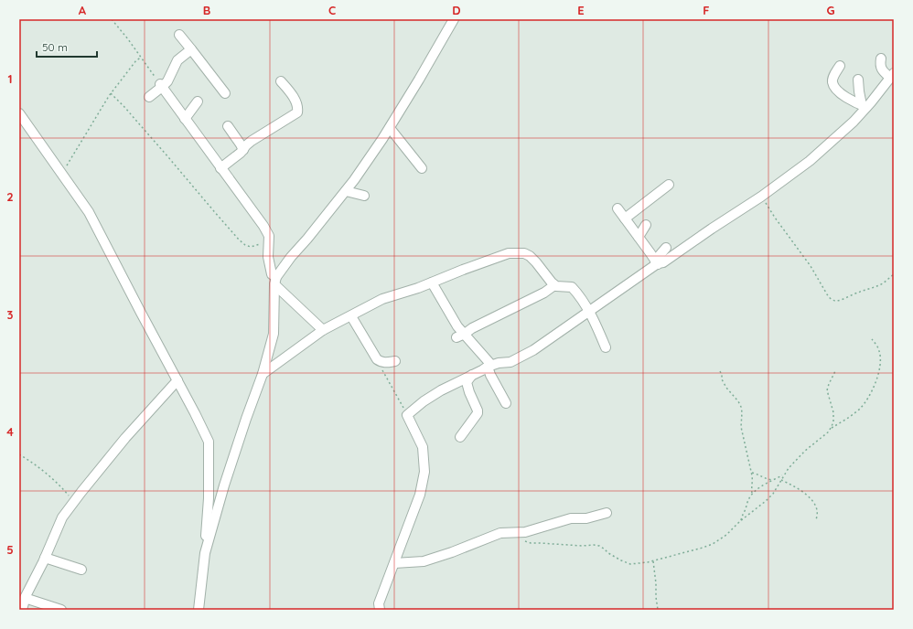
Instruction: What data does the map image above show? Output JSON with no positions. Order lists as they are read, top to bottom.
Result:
{
  "scale_bar": "50 m",
  "grid": {
    "columns": [
      "A",
      "B",
      "C",
      "D",
      "E",
      "F",
      "G"
    ],
    "rows": [
      "1",
      "2",
      "3",
      "4",
      "5"
    ]
  }
}
